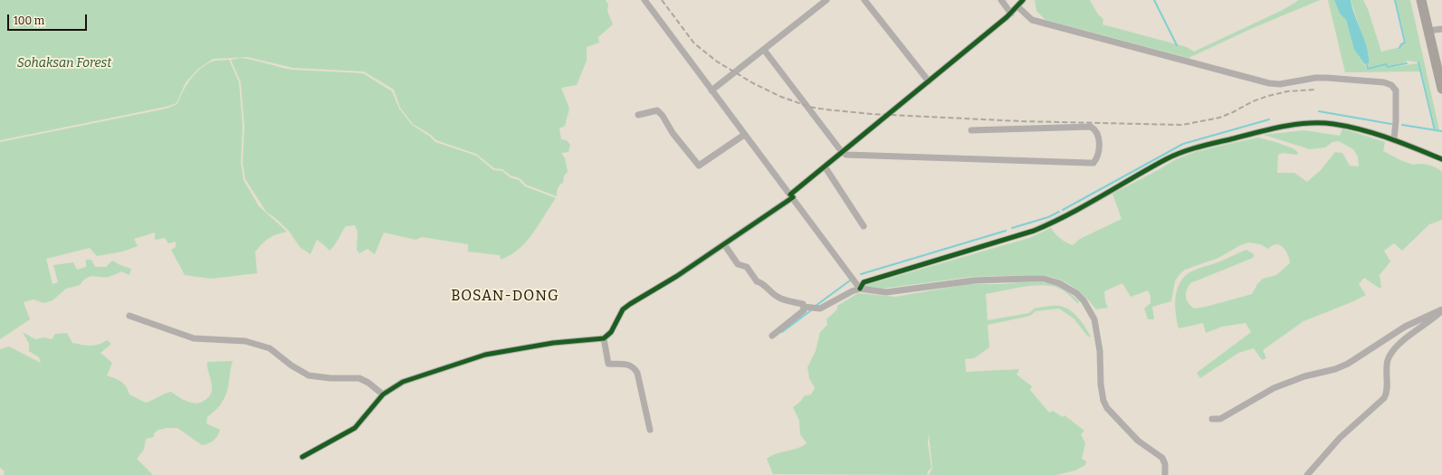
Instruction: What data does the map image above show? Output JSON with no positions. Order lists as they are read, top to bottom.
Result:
{
  "districts": ["BOSAN-DONG"],
  "parks": ["Sohaksan Forest"],
  "scale_bar": "100 m"
}
